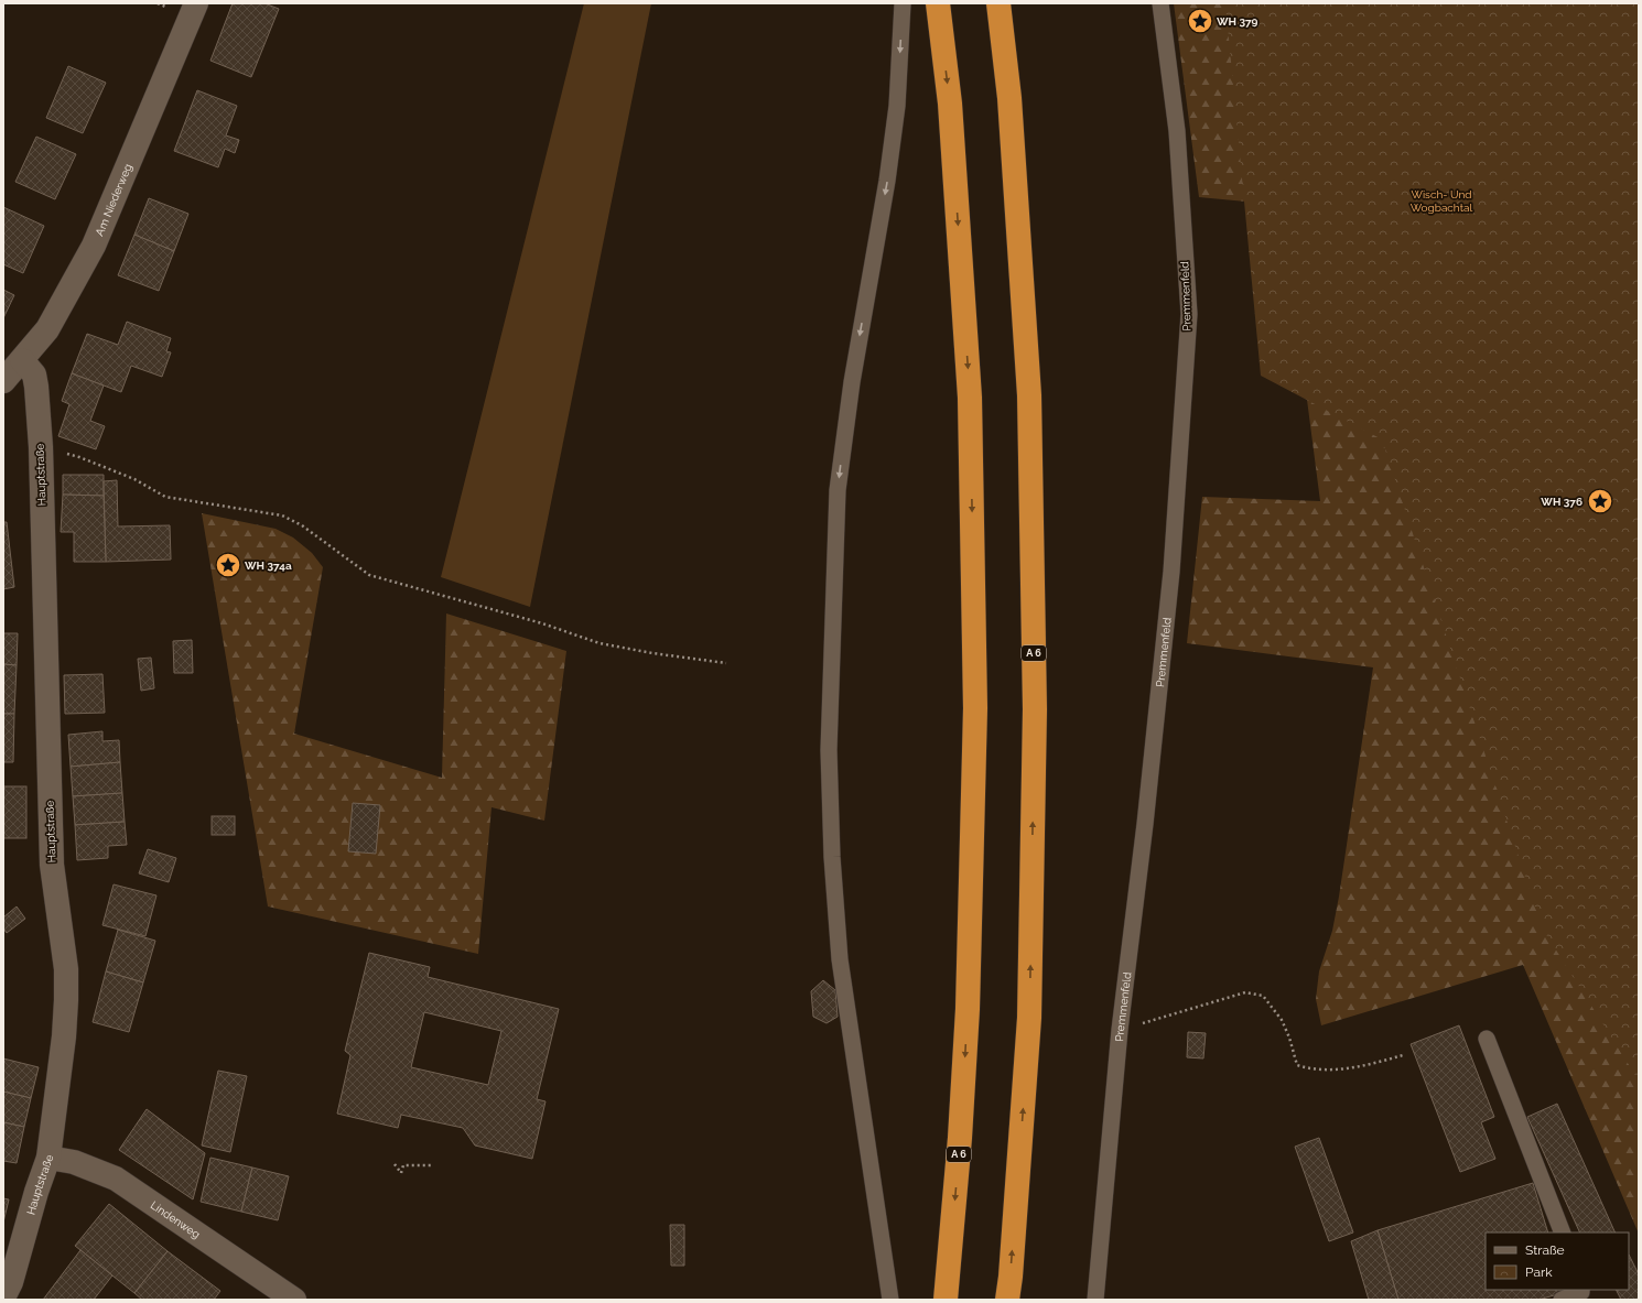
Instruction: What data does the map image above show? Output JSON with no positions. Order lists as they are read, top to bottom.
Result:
{
  "streets": {
    "highway": ["A 6"],
    "street": ["Am Niederweg", "Hauptstraße", "Lindenweg"],
    "lane": ["Premmenfeld"]
  },
  "crossings": [
    ["Am Niederweg", "Hauptstraße"],
    ["Hauptstraße", "Lindenweg"]
  ],
  "parks": ["Wisch- Und Wogbachtal"],
  "places": {
    "place": ["WH 379", "WH 376", "WH 374a"]
  },
  "legend": ["Straße", "Park"]
}
